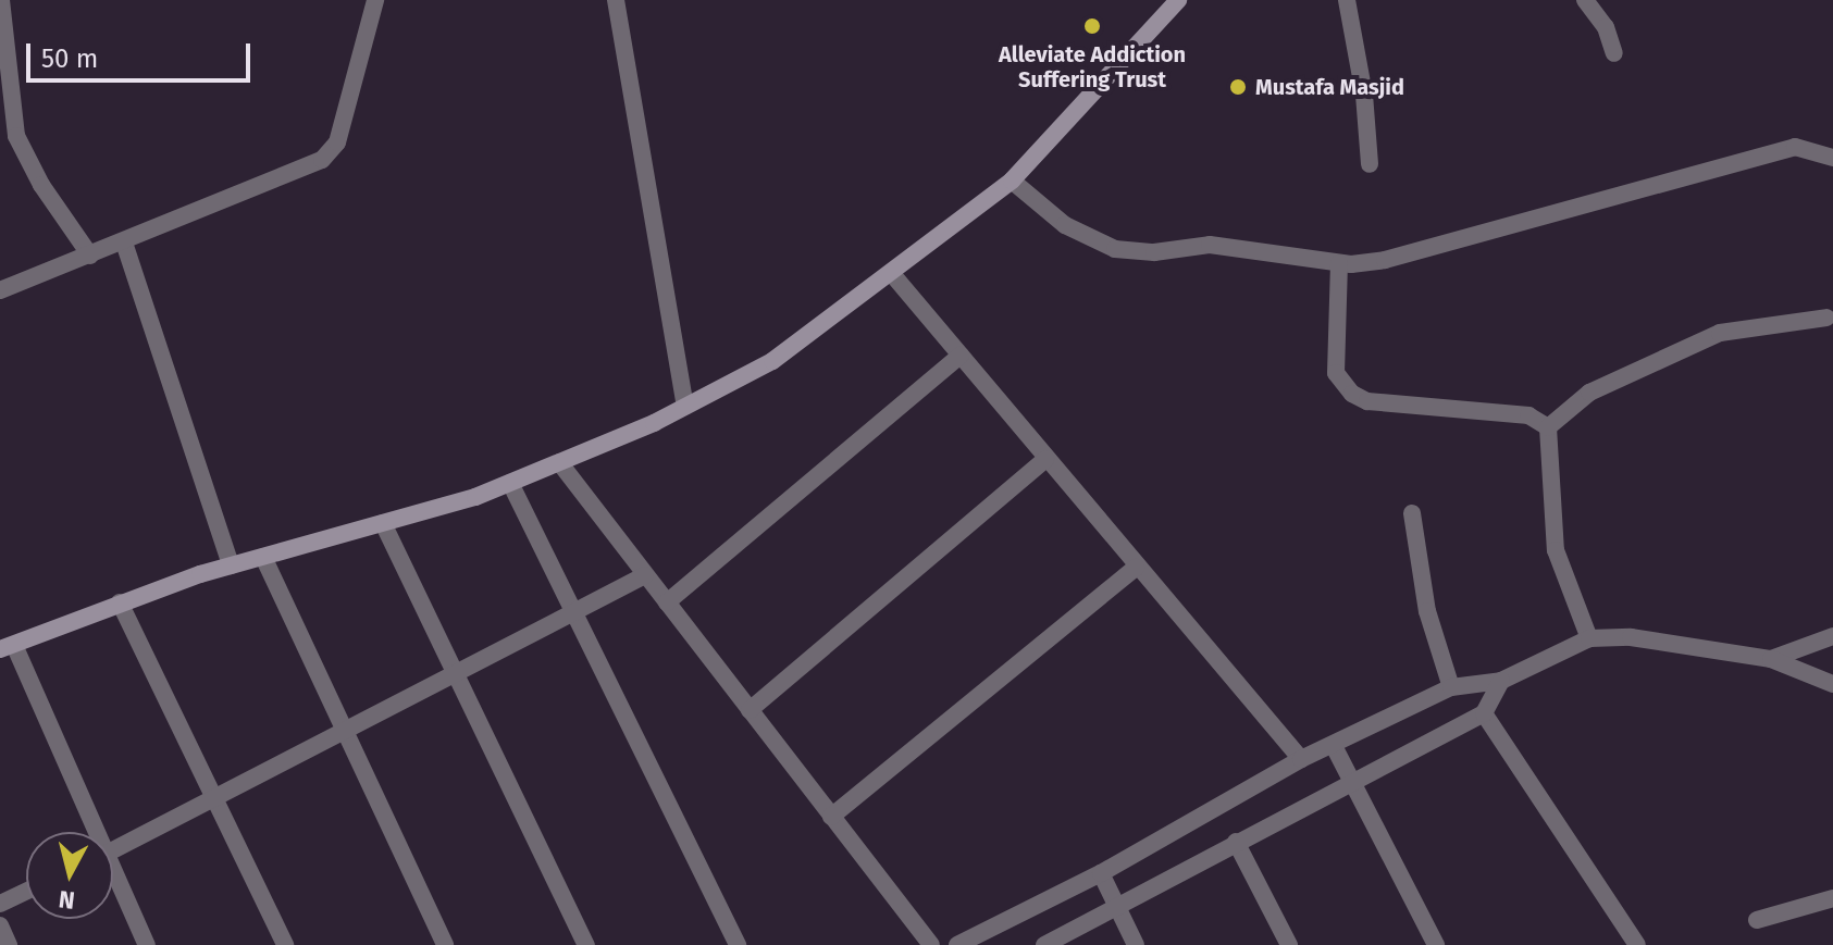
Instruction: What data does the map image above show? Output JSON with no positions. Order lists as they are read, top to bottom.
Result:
{
  "places": ["Alleviate Addiction Suffering Trust", "Mustafa Masjid"],
  "scale_bar": "50 m",
  "north": "bottom"
}
